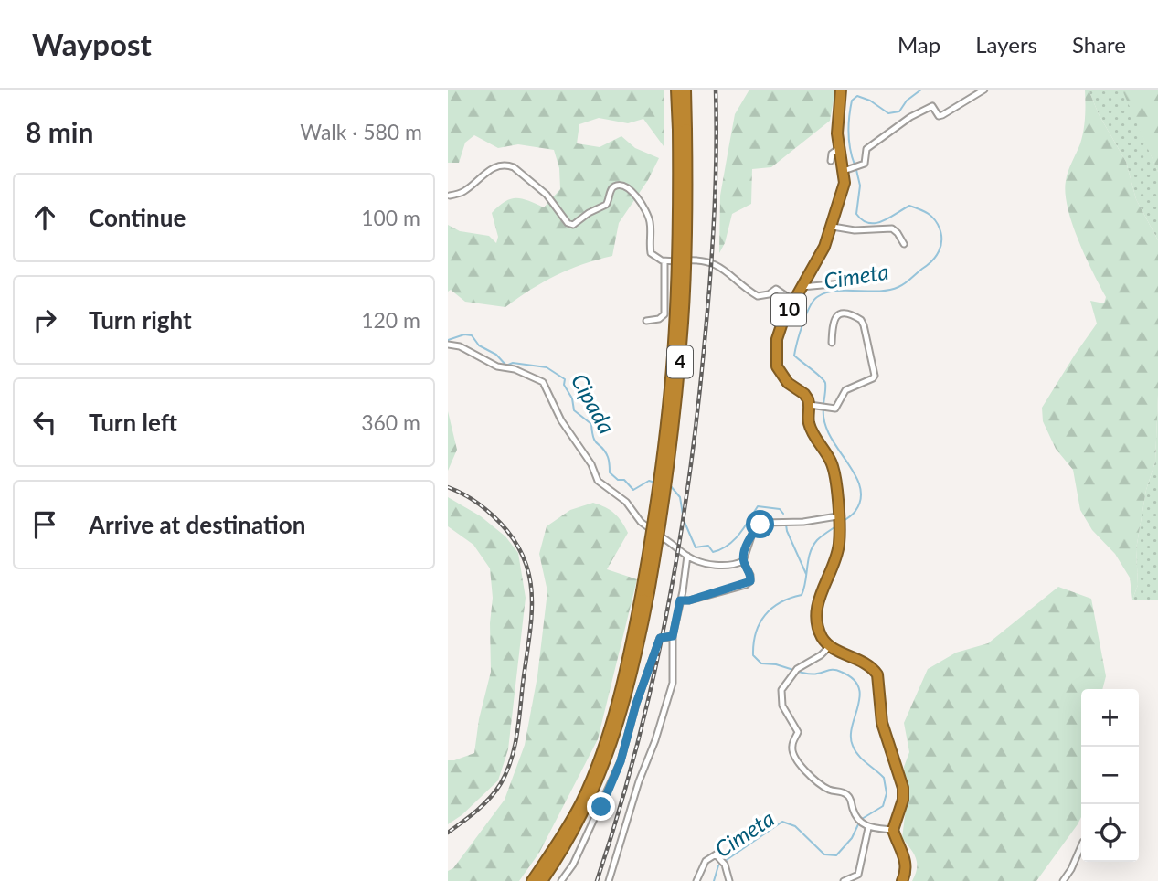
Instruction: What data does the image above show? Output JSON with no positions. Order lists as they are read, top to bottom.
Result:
{
  "streets": {
    "highway": ["10", "4"]
  },
  "water": ["Cimeta", "Cipada"],
  "page": {
    "header": "Waypost",
    "nav": ["Map", "Layers", "Share"],
    "heading": ["8 min", "Walk · 580 m"],
    "list": [
      ["Continue", "100 m"],
      ["Turn right", "120 m"],
      ["Turn left", "360 m"],
      "Arrive at destination"
    ],
    "map_buttons": ["+", "−"]
  }
}
